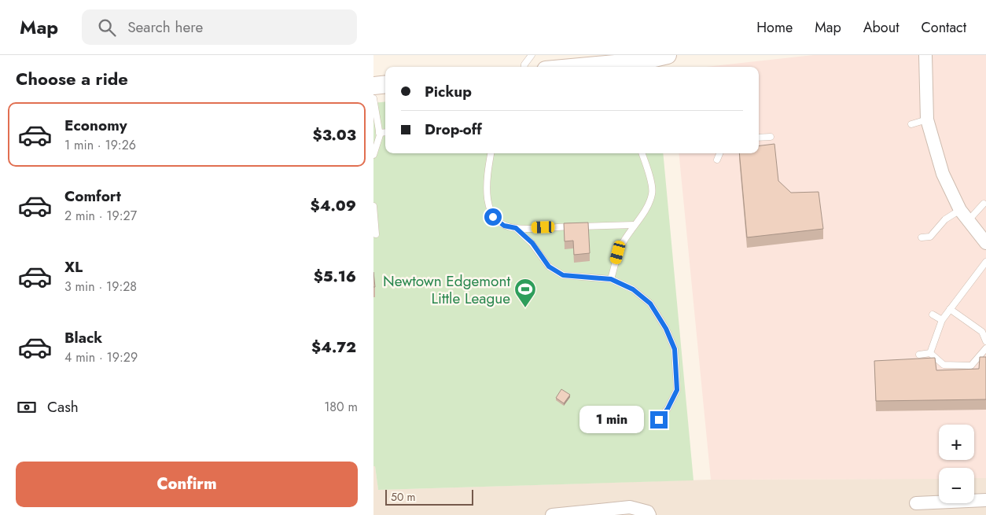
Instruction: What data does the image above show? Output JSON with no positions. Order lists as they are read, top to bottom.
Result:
{
  "places": {
    "sports": ["Newtown Edgemont Little League"]
  },
  "scale_bar": "50 m",
  "page": {
    "header": "Map",
    "search": "Search here",
    "nav": [
      "Home",
      "Map",
      "About",
      "Contact"
    ],
    "heading": "Choose a ride",
    "banner": ["Pickup", "Drop-off"],
    "list": [
      {
        "name": "Economy",
        "note": "1 min · 19:26",
        "value": "$3.03"
      },
      {
        "name": "Comfort",
        "note": "2 min · 19:27",
        "value": "$4.09"
      },
      {
        "name": "XL",
        "note": "3 min · 19:28",
        "value": "$5.16"
      },
      {
        "name": "Black",
        "note": "4 min · 19:29",
        "value": "$4.72"
      }
    ],
    "pay": ["Cash", "180 m"],
    "bubble": "1 min",
    "map_buttons": ["+", "−"],
    "buttons": "Confirm",
    "scale": "50 m"
  }
}
